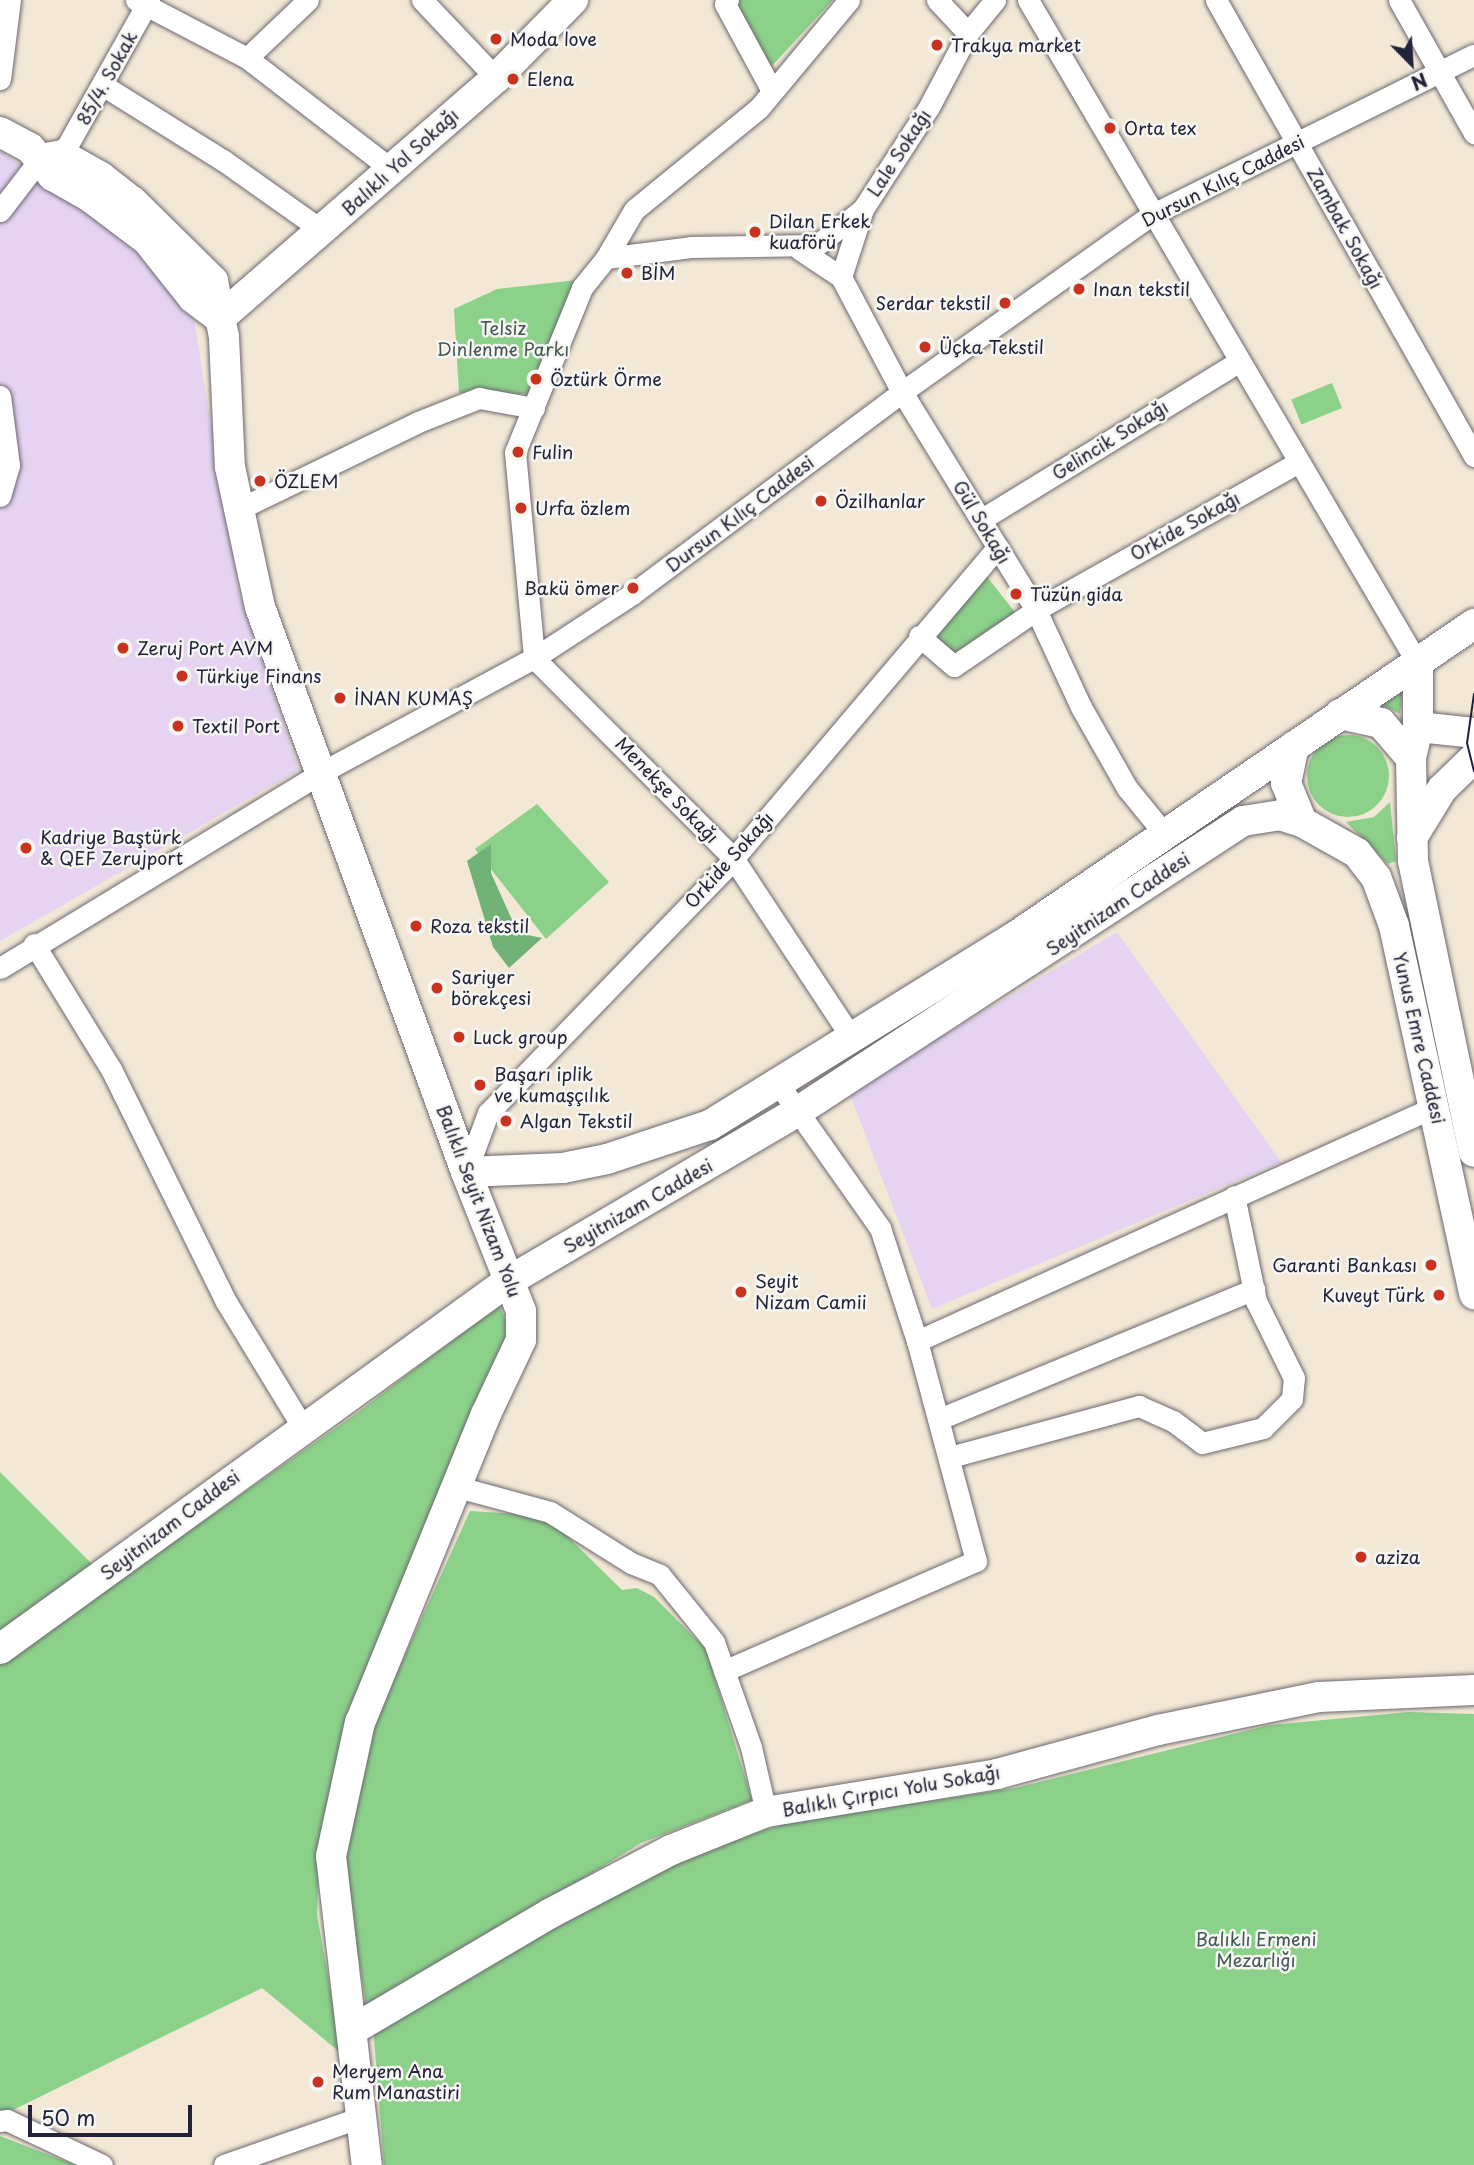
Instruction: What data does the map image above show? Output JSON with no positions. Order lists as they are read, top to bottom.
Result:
{
  "streets": {
    "main road": [
      "Balıklı Yol Sokağı",
      "Seyitnizam Caddesi",
      "Yunus Emre Caddesi",
      "Balıklı Seyit Nizam Yolu",
      "Balıklı Çırpıcı Yolu Sokağı"
    ],
    "street": [
      "85/4. Sokak",
      "Lale Sokağı",
      "Dursun Kılıç Caddesi",
      "Zambak Sokağı",
      "Gelincik Sokağı",
      "Gül Sokağı",
      "Orkide Sokağı",
      "Menekşe Sokağı"
    ]
  },
  "crossings": [
    ["85/4. Sokak", "Balıklı Seyit Nizam Yolu"],
    ["Lale Sokağı", "Gül Sokağı"],
    ["Balıklı Yol Sokağı", "Balıklı Seyit Nizam Yolu"],
    ["Dursun Kılıç Caddesi", "Zambak Sokağı"],
    ["Dursun Kılıç Caddesi", "Gül Sokağı"],
    ["Dursun Kılıç Caddesi", "Menekşe Sokağı"],
    ["Dursun Kılıç Caddesi", "Balıklı Seyit Nizam Yolu"],
    ["Gelincik Sokağı", "Gül Sokağı"],
    ["Gül Sokağı", "Orkide Sokağı"],
    ["Gül Sokağı", "Seyitnizam Caddesi"],
    ["Orkide Sokağı", "Menekşe Sokağı"],
    ["Orkide Sokağı", "Seyitnizam Caddesi"],
    ["Orkide Sokağı", "Balıklı Seyit Nizam Yolu"],
    ["Menekşe Sokağı", "Seyitnizam Caddesi"],
    ["Seyitnizam Caddesi", "Yunus Emre Caddesi"],
    ["Seyitnizam Caddesi", "Balıklı Seyit Nizam Yolu"],
    ["Balıklı Seyit Nizam Yolu", "Balıklı Çırpıcı Yolu Sokağı"]
  ],
  "parks": ["Telsiz Dinlenme Parkı", "Balıklı Ermeni Mezarlığı"],
  "places": [
    "Moda love",
    "Trakya market",
    "Elena",
    "Orta tex",
    "Dilan Erkek kuaförü",
    "BİM",
    "Inan tekstil",
    "Serdar tekstil",
    "Üçka Tekstil",
    "Öztürk Örme",
    "Fulin",
    "ÖZLEM",
    "Özilhanlar",
    "Urfa özlem",
    "Bakü ömer",
    "Tüzün gida",
    "Zeruj Port AVM",
    "Türkiye Finans",
    "İNAN KUMAŞ",
    "Textil Port",
    "Kadriye Baştürk & QEF Zerujport",
    "Roza tekstil",
    "Sariyer börekçesi",
    "Luck group",
    "Başarı iplik ve kumaşçılık",
    "Algan Tekstil",
    "Garanti Bankası",
    "Seyit Nizam Camii",
    "Kuveyt Türk",
    "aziza",
    "Meryem Ana Rum Manastiri"
  ],
  "scale_bar": "50 m",
  "north": "bottom right"
}
